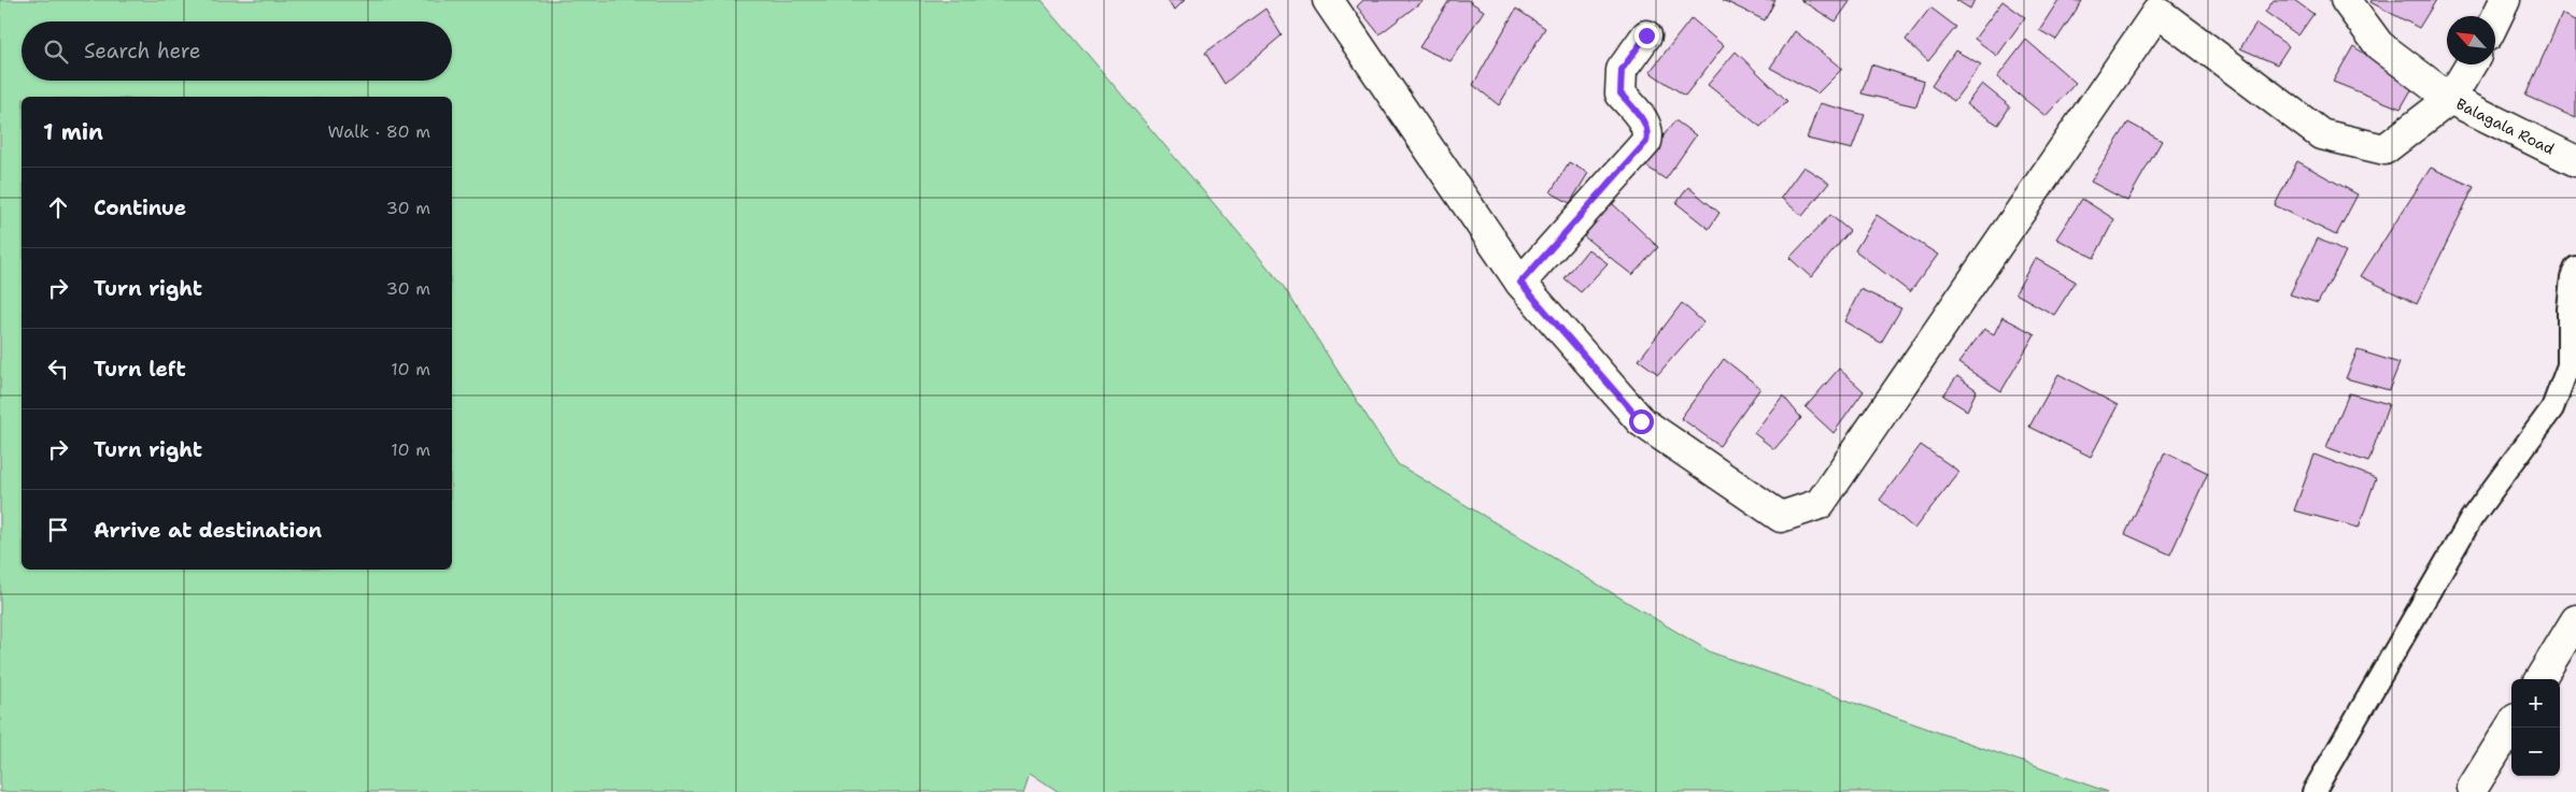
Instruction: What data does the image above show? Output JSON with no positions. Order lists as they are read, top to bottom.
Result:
{
  "streets": {
    "street": ["Balagala Road"]
  },
  "north": "top left",
  "page": {
    "search": "Search here",
    "heading": ["1 min", "Walk · 80 m"],
    "list": [
      ["Continue", "30 m"],
      ["Turn right", "30 m"],
      ["Turn left", "10 m"],
      ["Turn right", "10 m"],
      "Arrive at destination"
    ],
    "map_buttons": ["+", "−"]
  }
}
